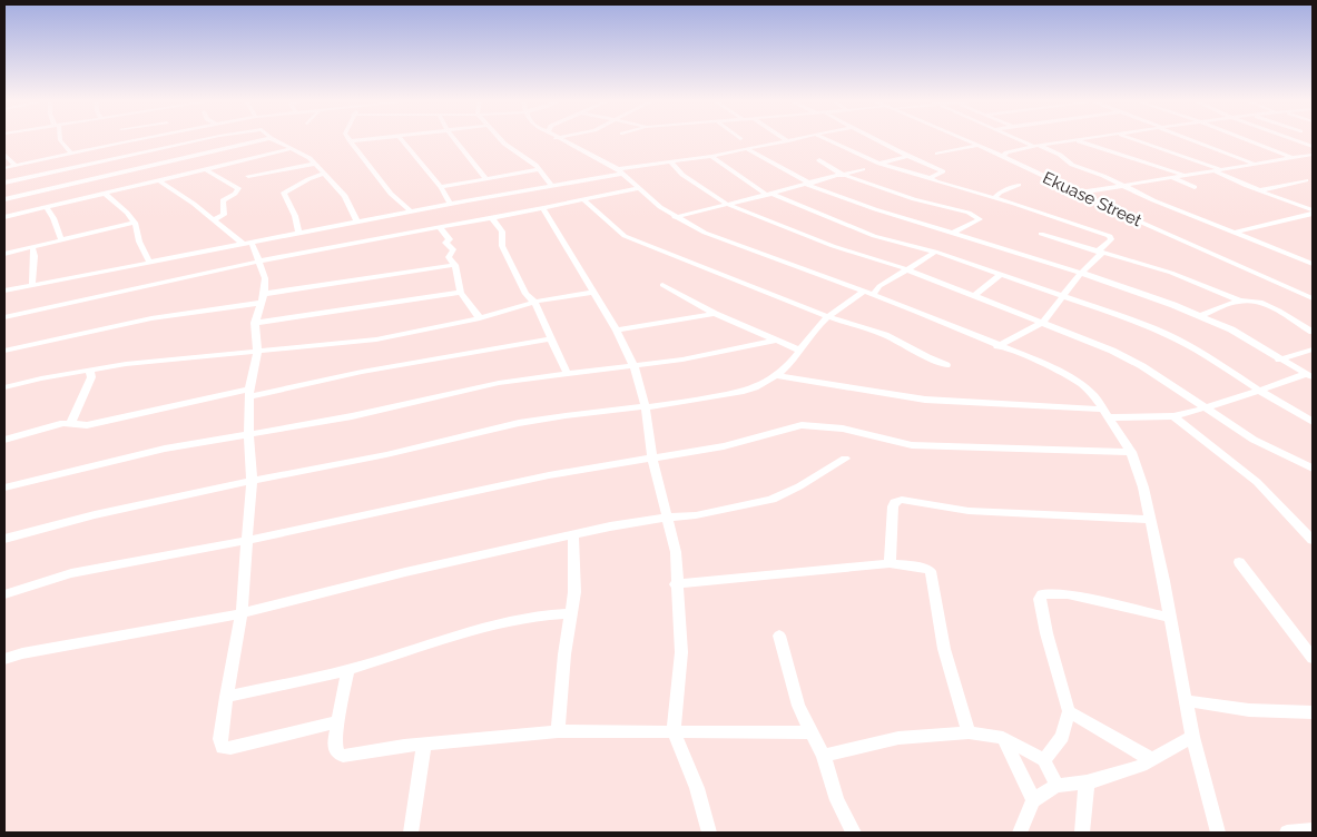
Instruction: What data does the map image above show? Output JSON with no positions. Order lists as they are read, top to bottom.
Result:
{
  "streets": {
    "street": ["Ekuase Street"]
  }
}
